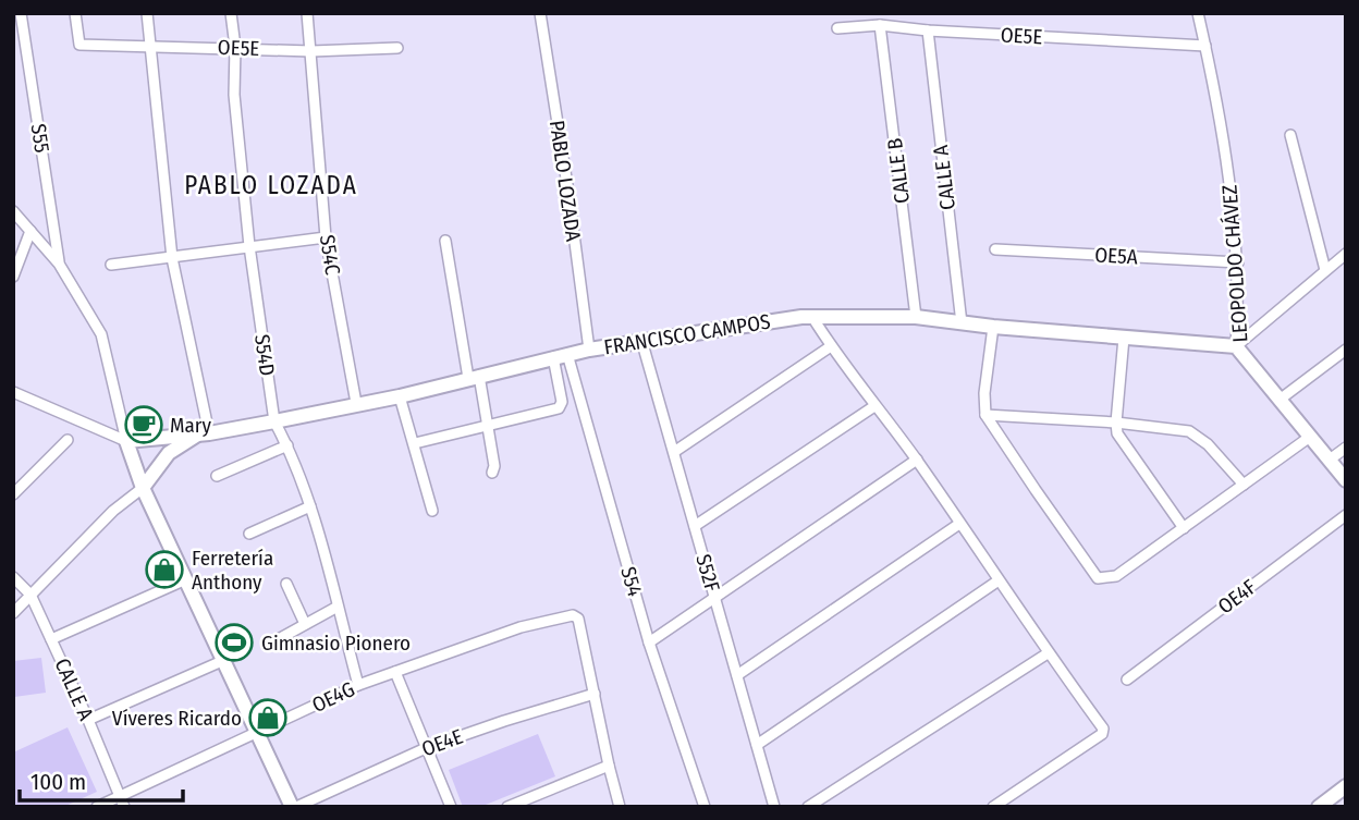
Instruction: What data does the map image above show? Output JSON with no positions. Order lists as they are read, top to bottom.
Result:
{
  "streets": {
    "street": [
      "OE5E",
      "S55",
      "CALLE B",
      "CALLE A",
      "PABLO LOZADA",
      "S54C",
      "OE5A",
      "LEOPOLDO CHÁVEZ",
      "FRANCISCO CAMPOS",
      "S54D",
      "S52F",
      "S54",
      "OE4F",
      "OE4G",
      "OE4E"
    ]
  },
  "crossings": [
    ["OE5E", "CALLE B"],
    ["OE5E", "CALLE A"],
    ["OE5E", "S54C"],
    ["OE5E", "LEOPOLDO CHÁVEZ"],
    ["OE5E", "S54D"],
    ["CALLE B", "FRANCISCO CAMPOS"],
    ["CALLE A", "FRANCISCO CAMPOS"],
    ["CALLE A", "OE4G"],
    ["PABLO LOZADA", "FRANCISCO CAMPOS"],
    ["S54C", "FRANCISCO CAMPOS"],
    ["OE5A", "LEOPOLDO CHÁVEZ"],
    ["LEOPOLDO CHÁVEZ", "FRANCISCO CAMPOS"],
    ["FRANCISCO CAMPOS", "S54D"],
    ["FRANCISCO CAMPOS", "S52F"],
    ["FRANCISCO CAMPOS", "S54"],
    ["S54D", "OE4G"],
    ["OE4G", "OE4E"]
  ],
  "districts": ["PABLO LOZADA"],
  "places": {
    "cafe": ["Mary"],
    "shop": ["Ferretería Anthony", "Víveres Ricardo"],
    "sports": ["Gimnasio Pionero"]
  },
  "scale_bar": "100 m"
}
